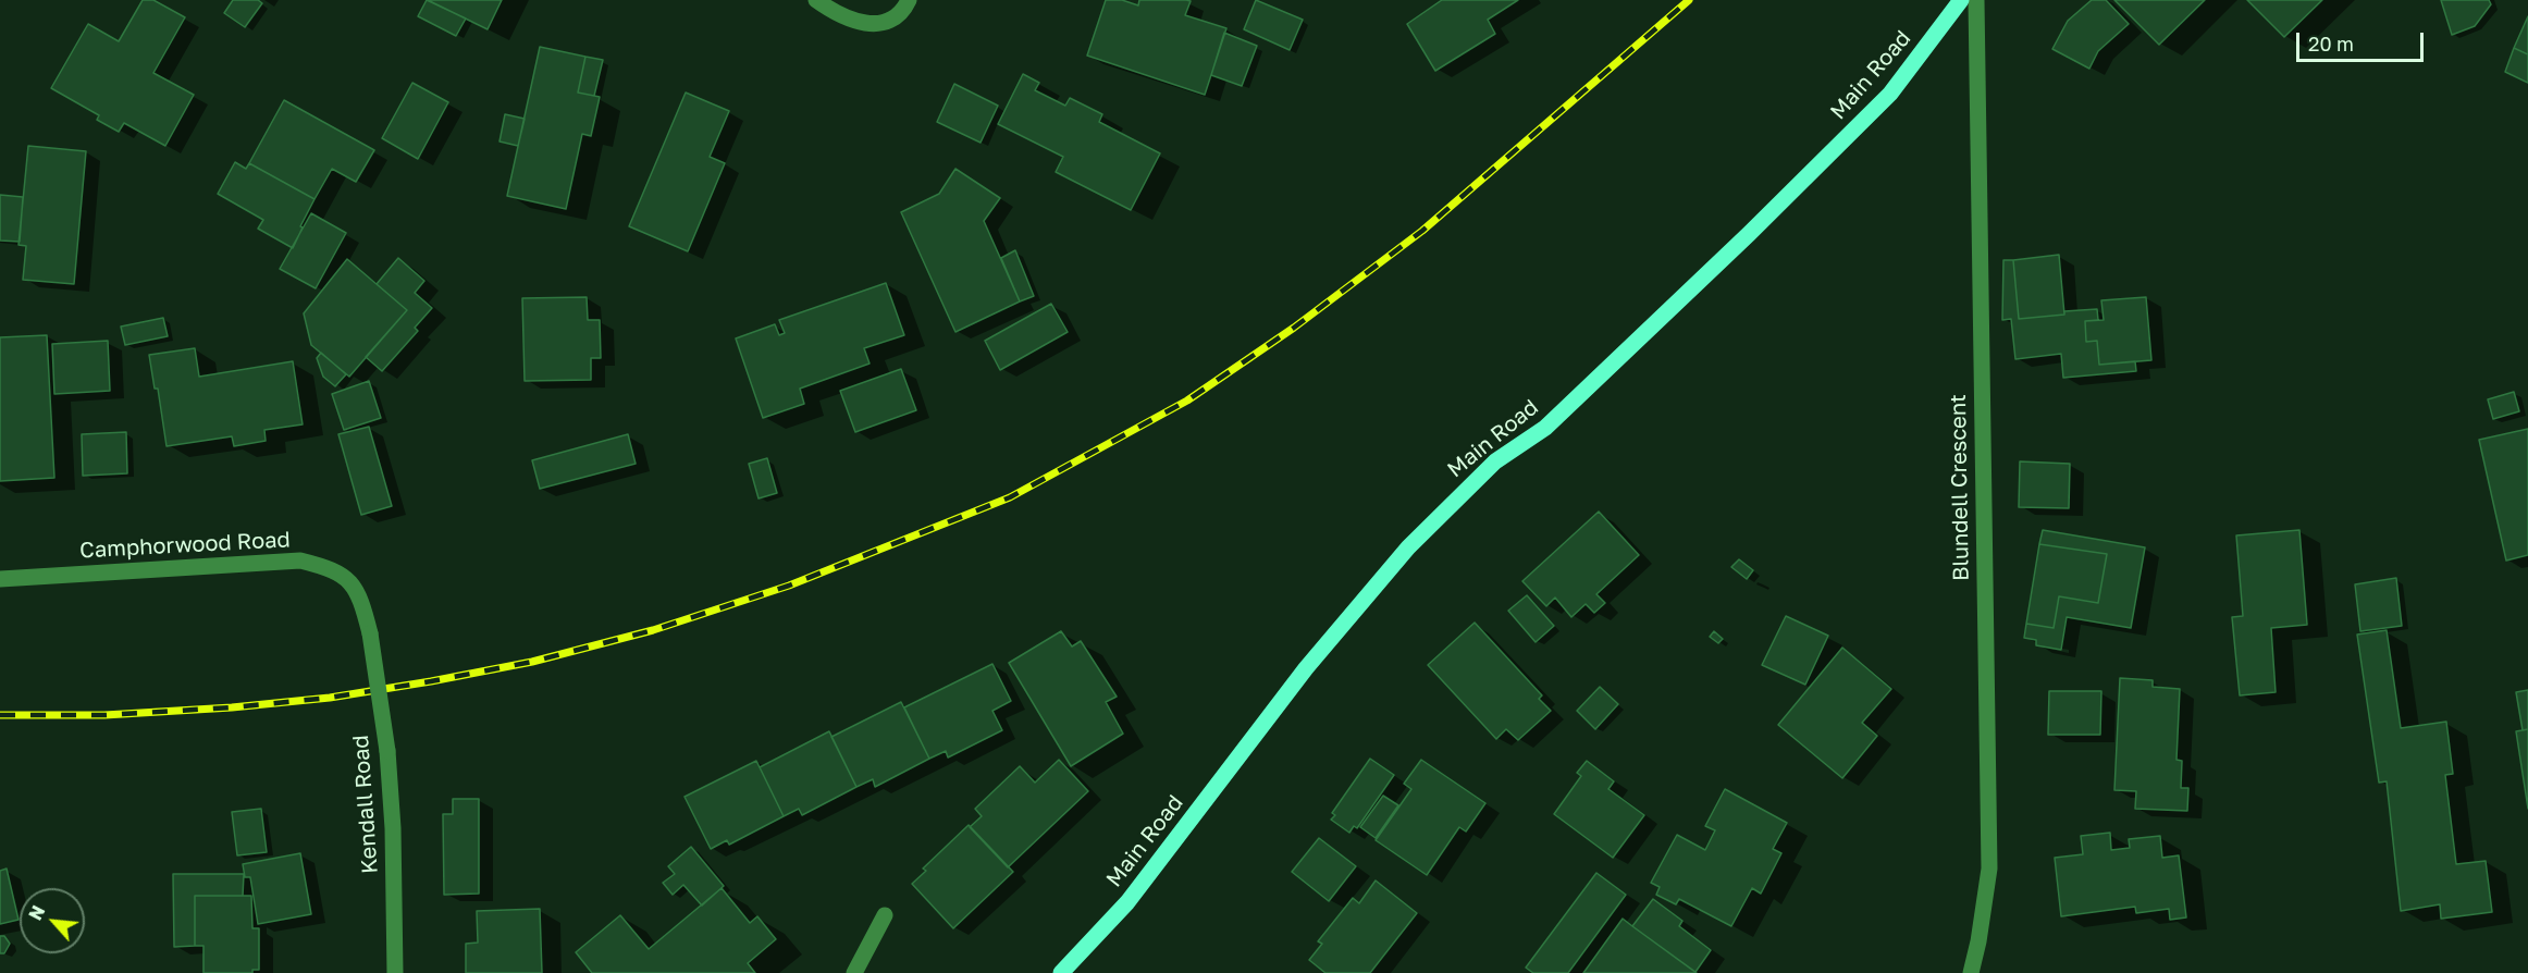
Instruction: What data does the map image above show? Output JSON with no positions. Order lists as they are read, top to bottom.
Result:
{
  "streets": {
    "main road": ["Main Road"],
    "street": ["Blundell Crescent", "Camphorwood Road", "Kendall Road"]
  },
  "crossings": [
    ["Camphorwood Road", "Kendall Road"]
  ],
  "scale_bar": "20 m",
  "north": "top left"
}
